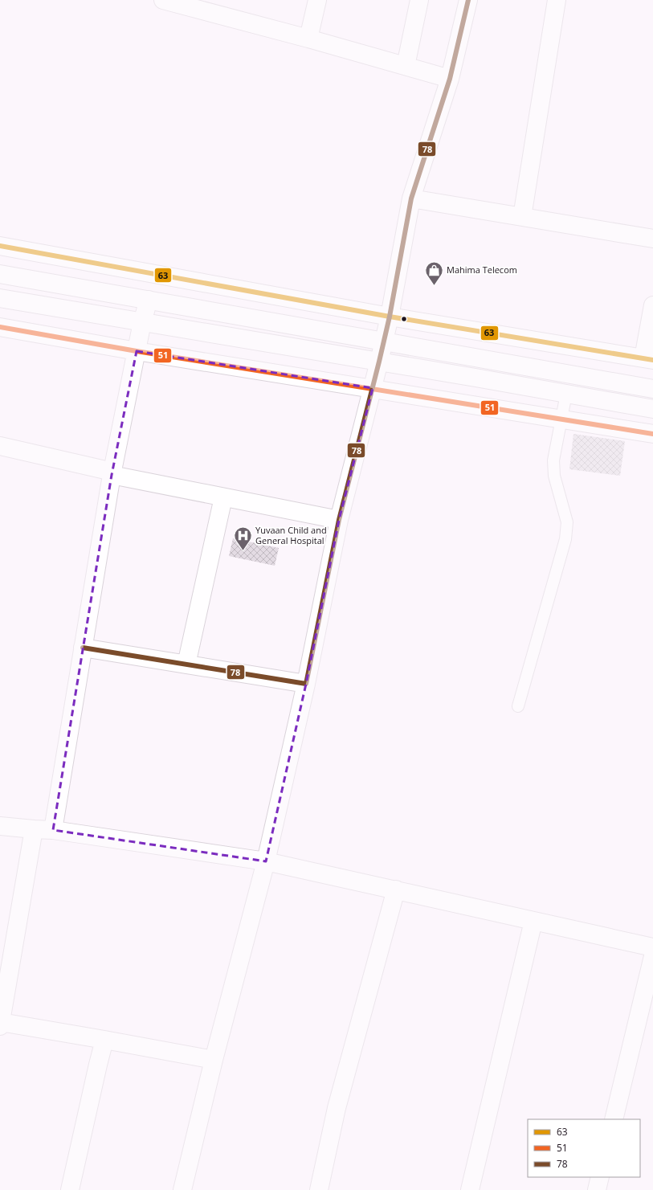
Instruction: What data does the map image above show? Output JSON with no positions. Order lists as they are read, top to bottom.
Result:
{
  "places": {
    "shop": ["Mahima Telecom"],
    "hospital": ["Yuvaan Child and General Hospital"]
  },
  "lines": ["transit line 78", "transit line 63", "transit line 51"],
  "legend": ["63", "51", "78"]
}
